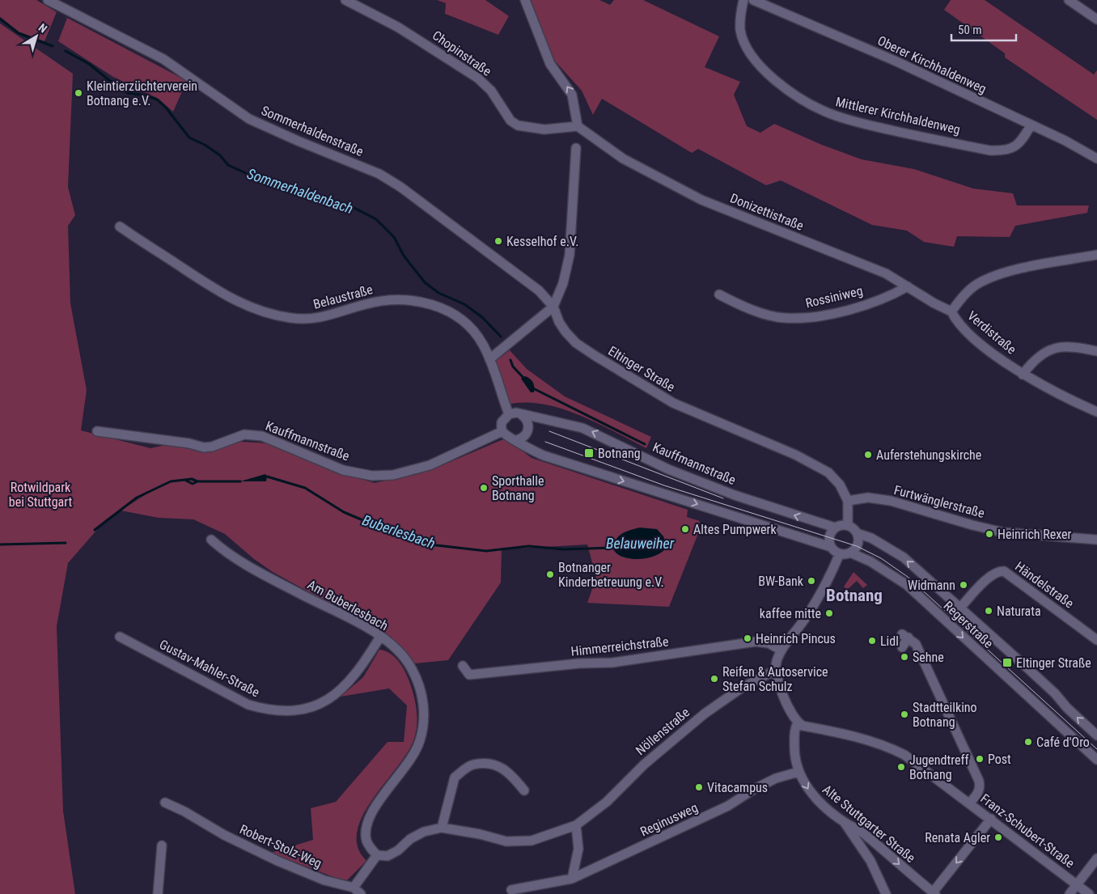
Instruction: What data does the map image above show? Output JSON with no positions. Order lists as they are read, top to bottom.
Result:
{
  "streets": {
    "street": [
      "Chopinstraße",
      "Oberer Kirchhaldenweg",
      "Mittlerer Kirchhaldenweg",
      "Sommerhaldenstraße",
      "Donizettistraße",
      "Belaustraße",
      "Rossiniweg",
      "Verdistraße",
      "Eltinger Straße",
      "Kauffmannstraße",
      "Furtwänglerstraße",
      "Händelstraße",
      "Am Buberlesbach",
      "Regerstraße",
      "Himmerreichstraße",
      "Gustav-Mahler-Straße",
      "Nöllenstraße",
      "Reginusweg",
      "Alte Stuttgarter Straße",
      "Franz-Schubert-Straße",
      "Robert-Stolz-Weg"
    ]
  },
  "crossings": [
    ["Chopinstraße", "Donizettistraße"],
    ["Oberer Kirchhaldenweg", "Mittlerer Kirchhaldenweg"],
    ["Sommerhaldenstraße", "Eltinger Straße"],
    ["Donizettistraße", "Rossiniweg"],
    ["Donizettistraße", "Verdistraße"],
    ["Belaustraße", "Kauffmannstraße"],
    ["Eltinger Straße", "Kauffmannstraße"],
    ["Eltinger Straße", "Furtwänglerstraße"],
    ["Eltinger Straße", "Regerstraße"],
    ["Kauffmannstraße", "Regerstraße"],
    ["Händelstraße", "Regerstraße"],
    ["Am Buberlesbach", "Gustav-Mahler-Straße"],
    ["Am Buberlesbach", "Nöllenstraße"],
    ["Am Buberlesbach", "Robert-Stolz-Weg"],
    ["Nöllenstraße", "Robert-Stolz-Weg"],
    ["Reginusweg", "Alte Stuttgarter Straße"],
    ["Alte Stuttgarter Straße", "Franz-Schubert-Straße"]
  ],
  "districts": ["Botnang"],
  "water": ["Sommerhaldenbach", "Buberlesbach", "Belauweiher"],
  "parks": ["Rotwildpark bei Stuttgart"],
  "places": {
    "other": [
      "Kleintierzüchterverein Botnang e.V.",
      "Kesselhof e.V.",
      "Auferstehungskirche",
      "Sporthalle Botnang",
      "Altes Pumpwerk",
      "Heinrich Rexer",
      "Botnanger Kinderbetreuung e.V.",
      "BW-Bank",
      "Widmann",
      "Naturata",
      "kaffee mitte",
      "Heinrich Pincus",
      "Lidl",
      "Sehne",
      "Reifen & Autoservice Stefan Schulz",
      "Stadtteilkino Botnang",
      "Café d'Oro",
      "Post",
      "Jugendtreff Botnang",
      "Vitacampus",
      "Renata Agler"
    ],
    "transit": ["Botnang", "Eltinger Straße"]
  },
  "scale_bar": "50 m",
  "north": "top right"
}
